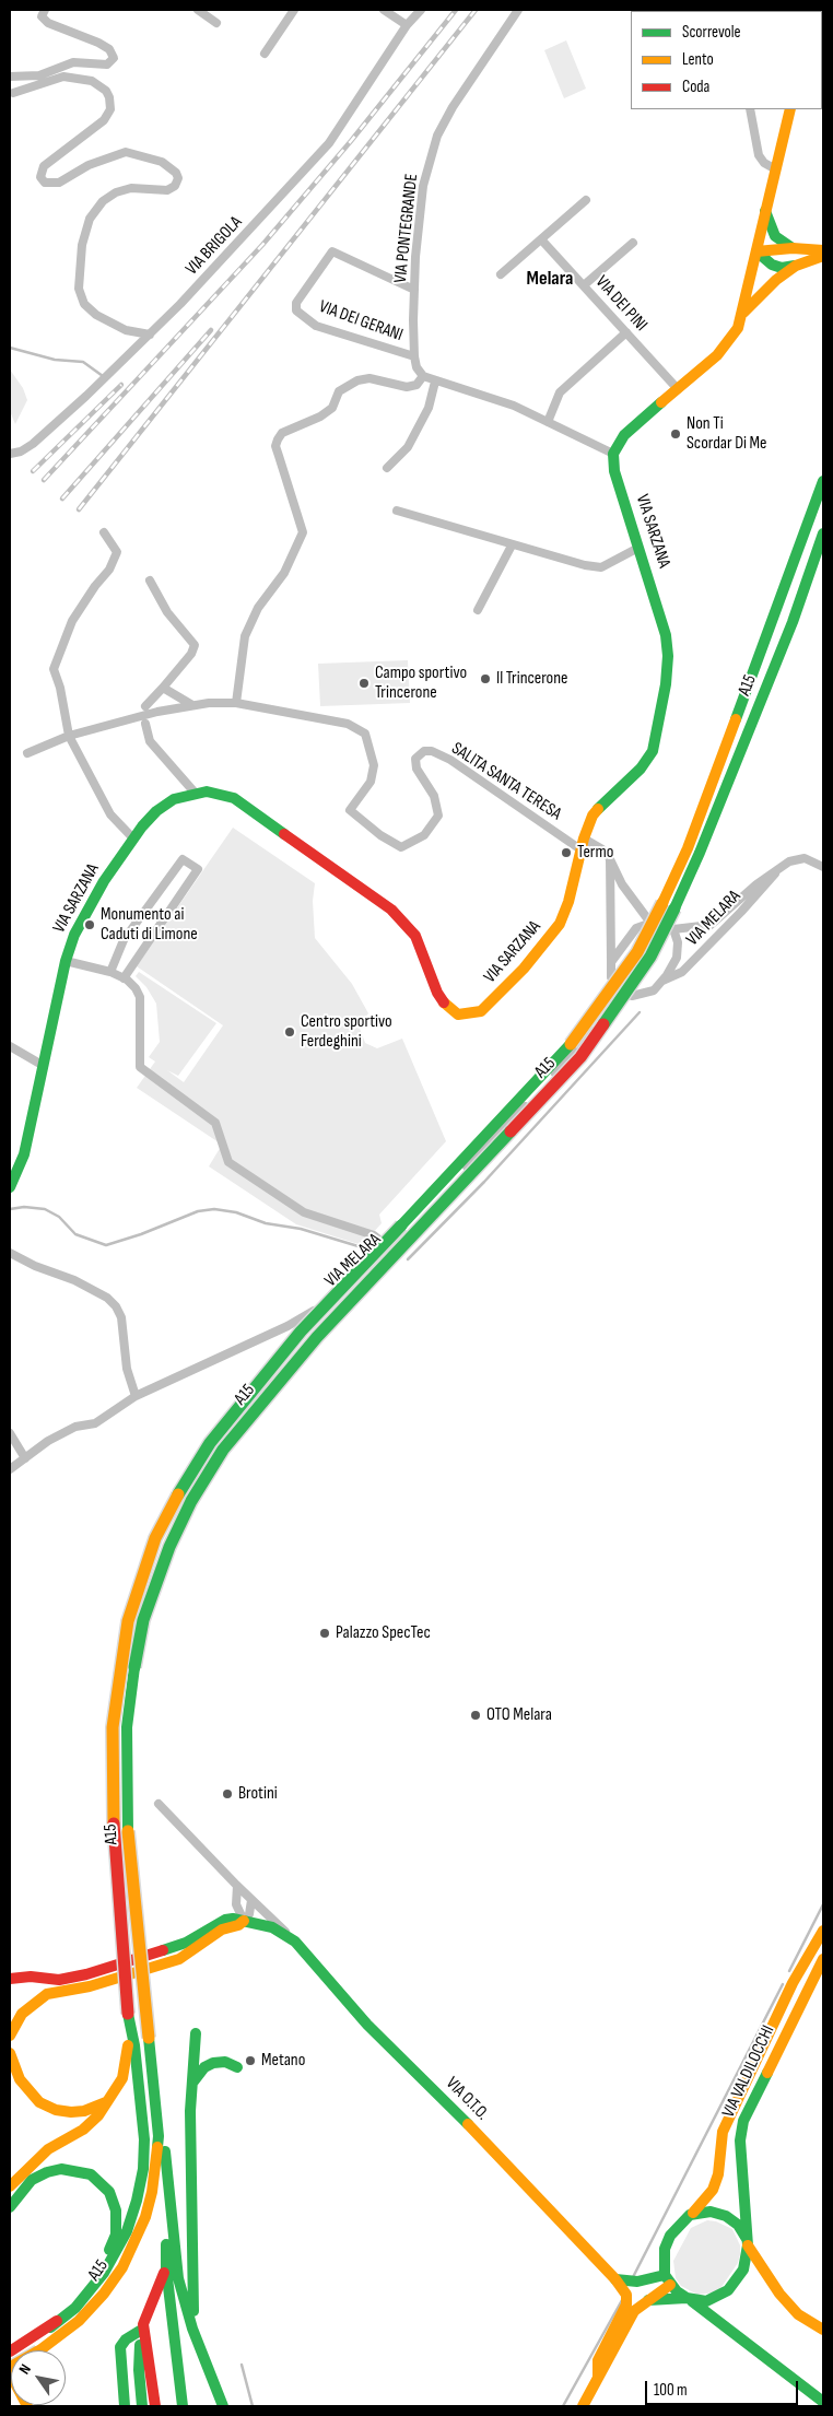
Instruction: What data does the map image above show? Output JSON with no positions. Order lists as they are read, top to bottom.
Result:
{
  "streets": {
    "main road": [
      "VIA SARZANA",
      "A15",
      "VIA VALDILOCCHI",
      "VIA O.T.O."
    ],
    "street": [
      "VIA PONTEGRANDE",
      "VIA BRIGOLA",
      "VIA DEI PINI",
      "VIA DEI GERANI",
      "SALITA SANTA TERESA",
      "VIA MELARA"
    ]
  },
  "crossings": [
    ["VIA PONTEGRANDE", "VIA DEI GERANI"],
    ["VIA SARZANA", "SALITA SANTA TERESA"]
  ],
  "districts": ["Melara"],
  "places": [
    "Non Ti Scordar Di Me",
    "Il Trincerone",
    "Campo sportivo Trincerone",
    "Termo",
    "Monumento ai Caduti di Limone",
    "Centro sportivo Ferdeghini",
    "Palazzo SpecTec",
    "OTO Melara",
    "Brotini",
    "Metano"
  ],
  "legend": ["Scorrevole", "Lento", "Coda"],
  "scale_bar": "100 m",
  "north": "top left"
}
